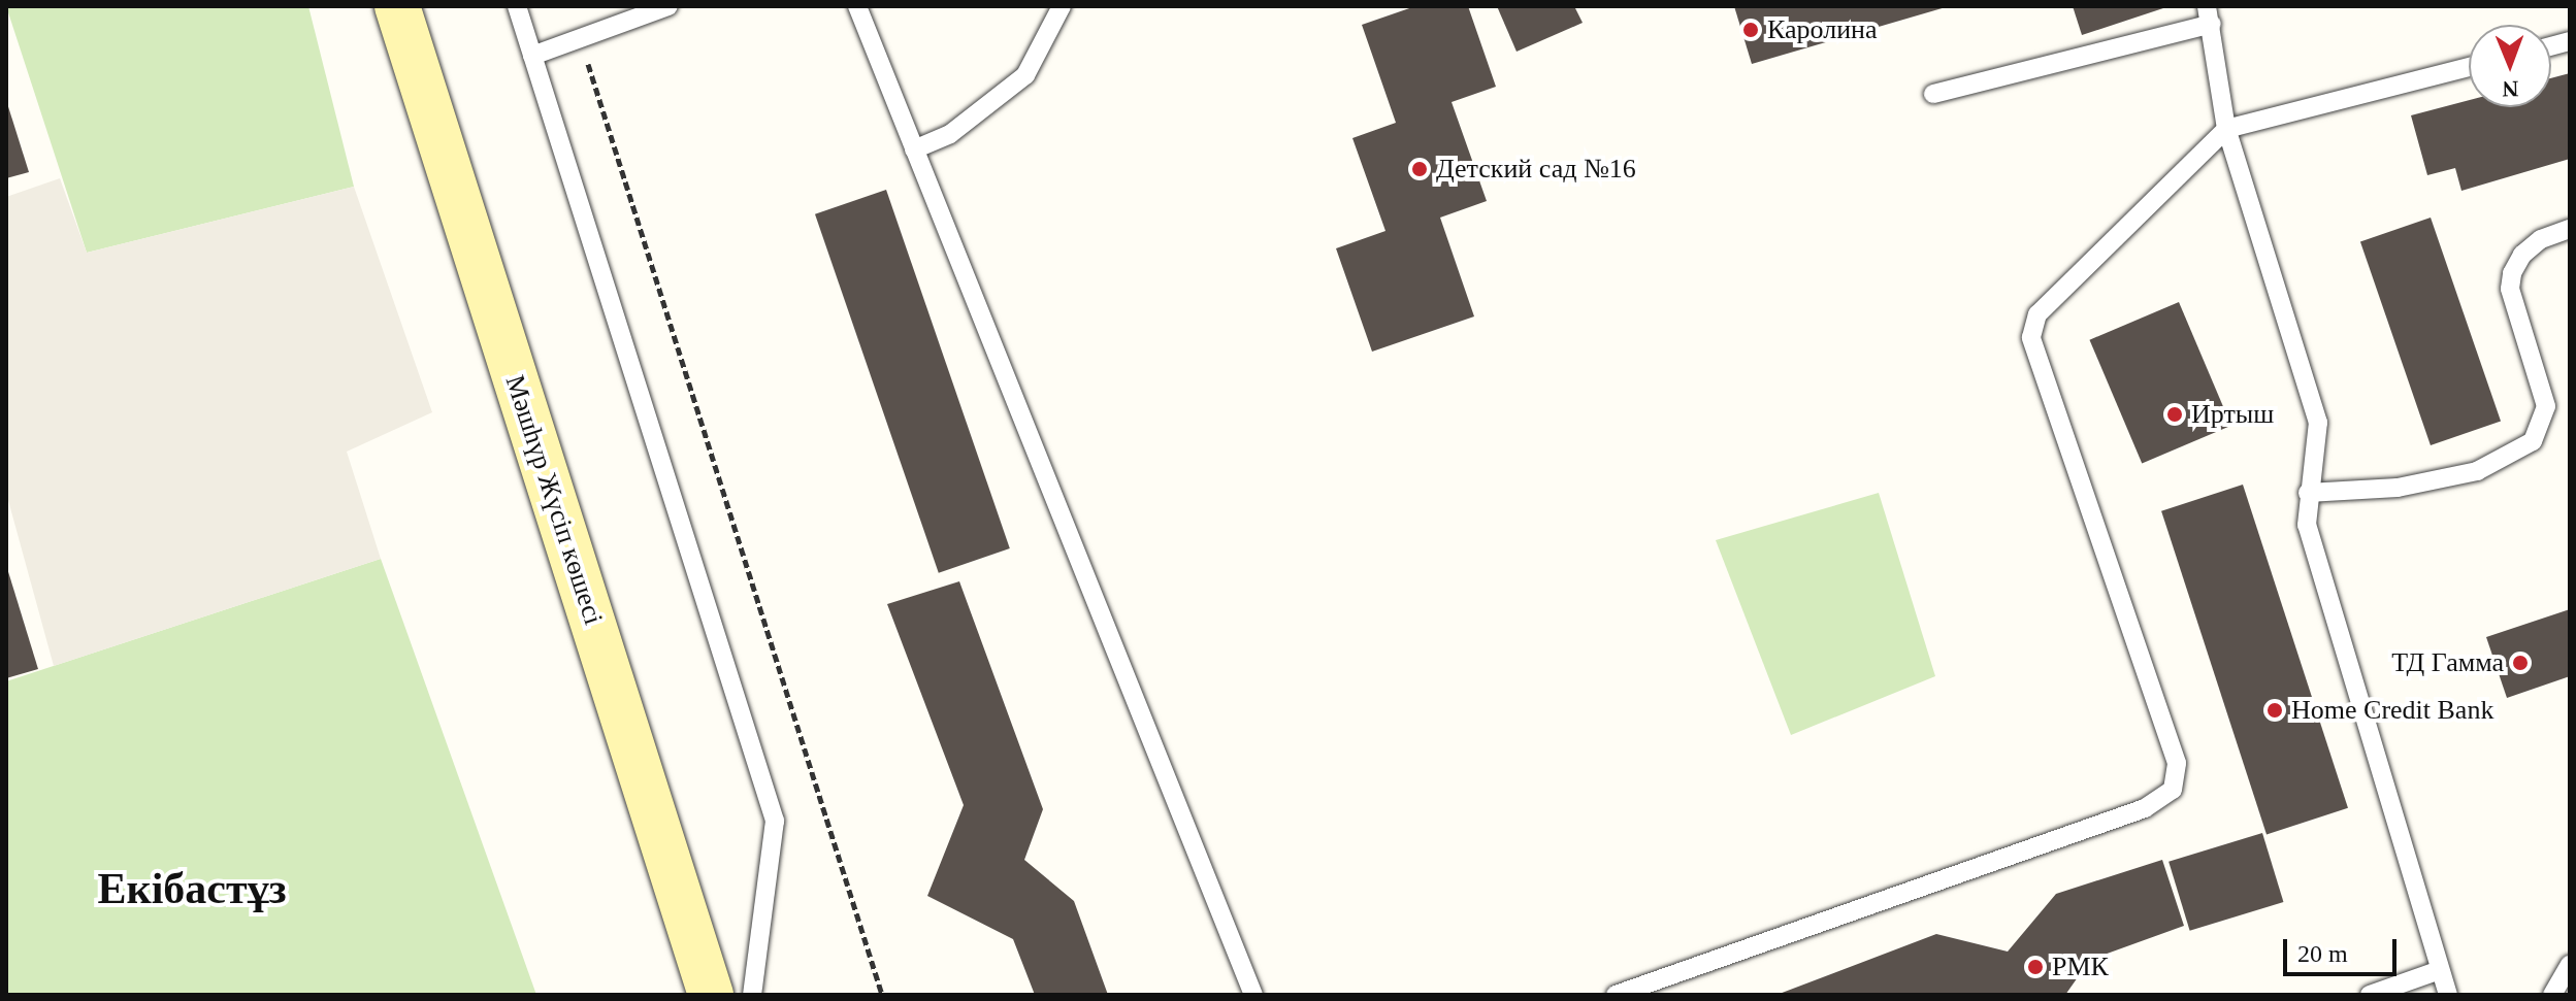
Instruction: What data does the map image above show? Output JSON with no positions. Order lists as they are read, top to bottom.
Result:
{
  "streets": {
    "main road": ["Мәшһүр Жүсіп көшесі"]
  },
  "districts": ["Екібастұз"],
  "places": [
    "Каролина",
    "Детский сад №16",
    "Иртыш",
    "ТД Гамма",
    "Home Credit Bank",
    "РМК"
  ],
  "scale_bar": "20 m",
  "north": "bottom"
}
